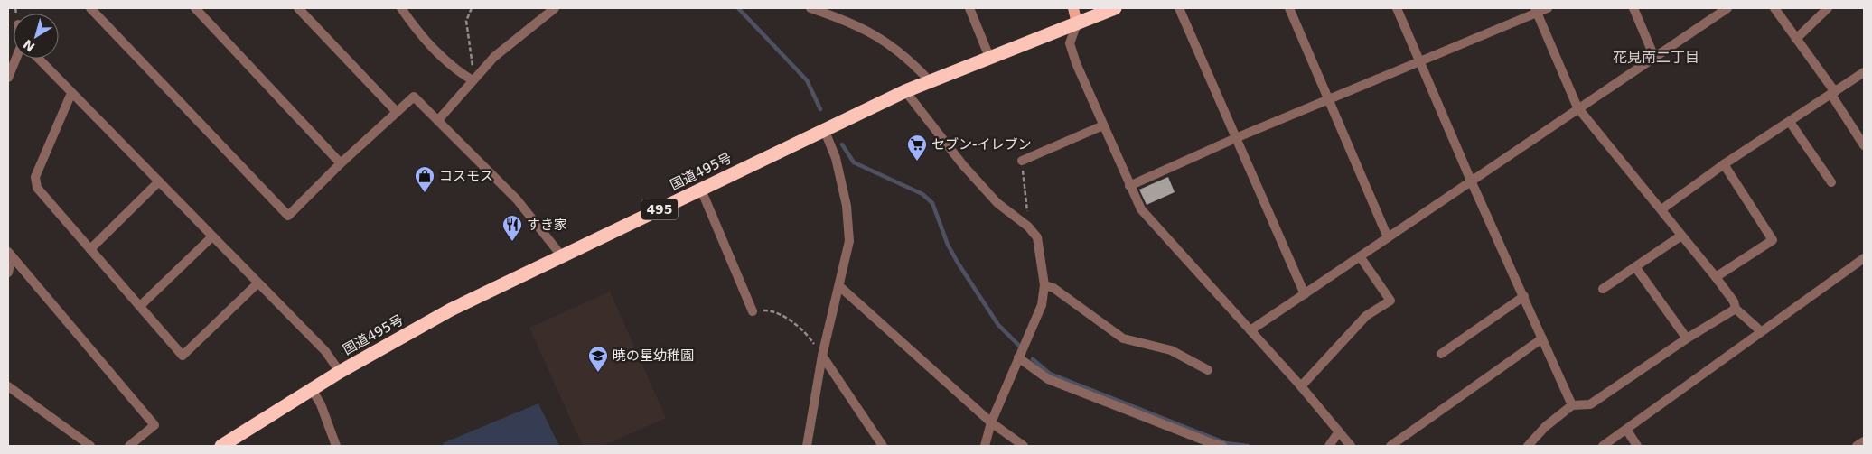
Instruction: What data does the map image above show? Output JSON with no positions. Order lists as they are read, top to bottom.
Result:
{
  "streets": {
    "highway": ["国道495号", "495"]
  },
  "districts": ["花見南二丁目"],
  "places": {
    "supermarket": ["セブン-イレブン"],
    "shop": ["コスモス"],
    "restaurant": ["すき家"],
    "school or university": ["暁の星幼稚園"]
  },
  "north": "bottom left"
}
